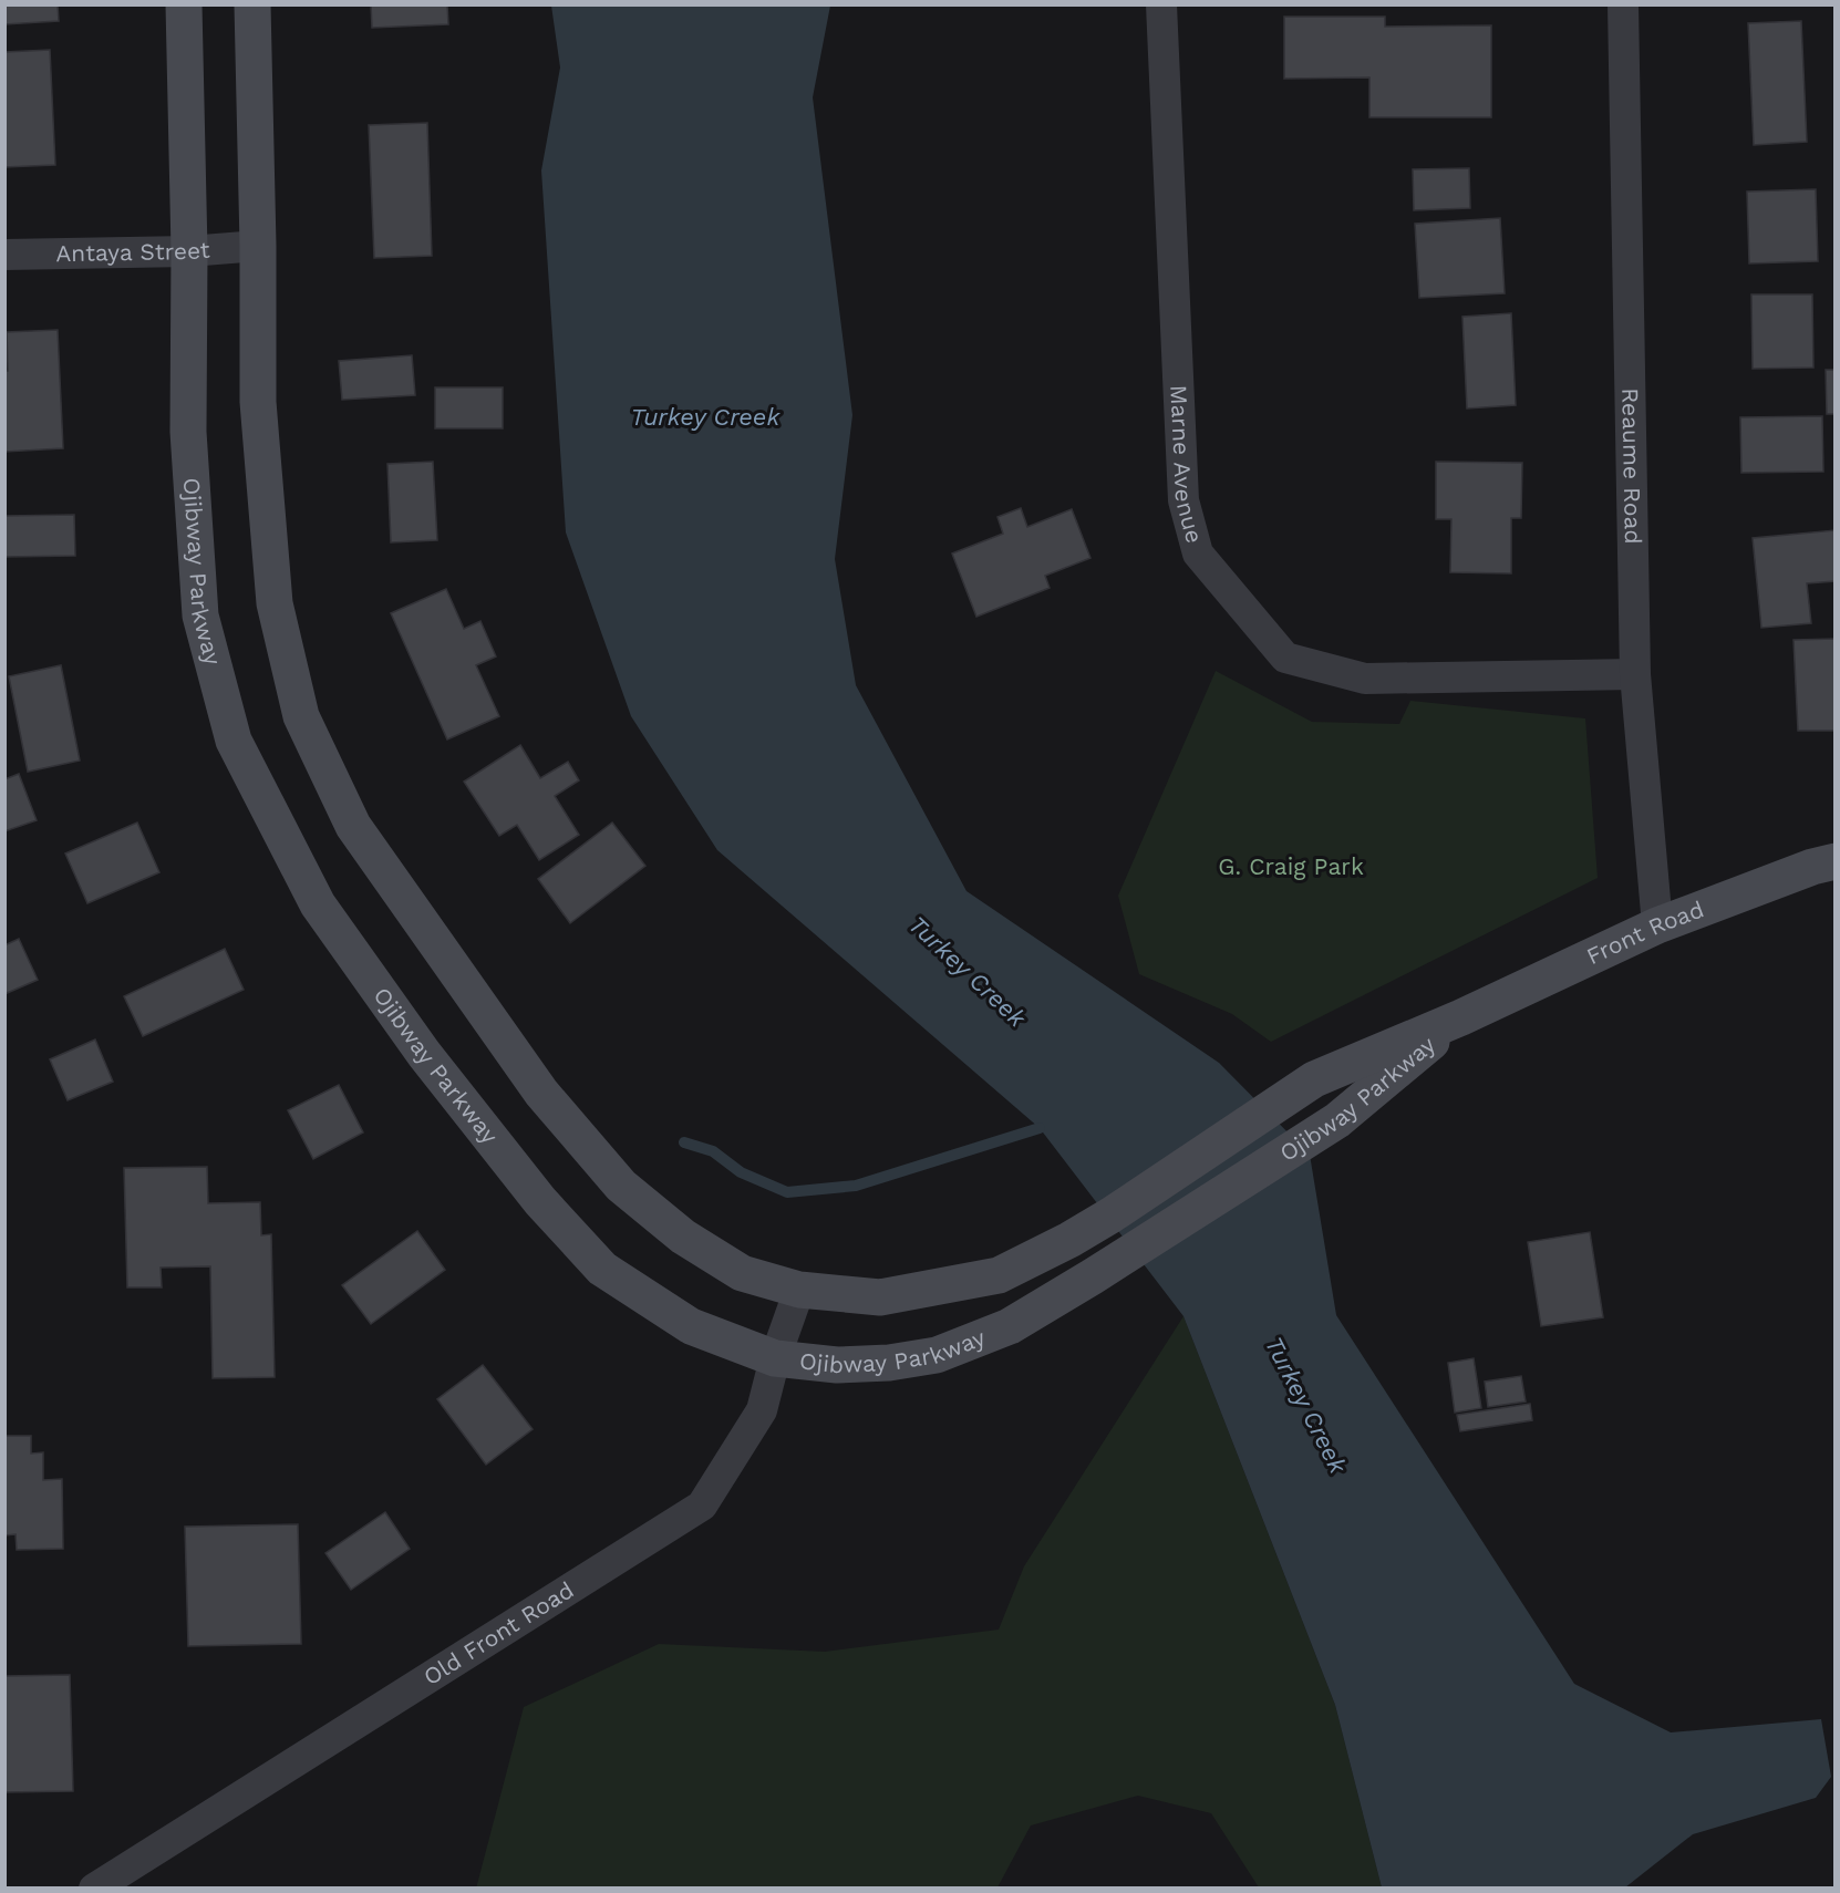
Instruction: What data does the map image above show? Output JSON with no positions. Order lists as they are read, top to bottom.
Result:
{
  "streets": {
    "main road": ["Ojibway Parkway", "Front Road"],
    "street": [
      "Antaya Street",
      "Marne Avenue",
      "Reaume Road",
      "Old Front Road"
    ]
  },
  "crossings": [
    ["Antaya Street", "Ojibway Parkway"],
    ["Marne Avenue", "Reaume Road"],
    ["Reaume Road", "Front Road"],
    ["Ojibway Parkway", "Front Road"],
    ["Ojibway Parkway", "Old Front Road"]
  ],
  "water": ["Turkey Creek"],
  "parks": ["G. Craig Park"]
}
